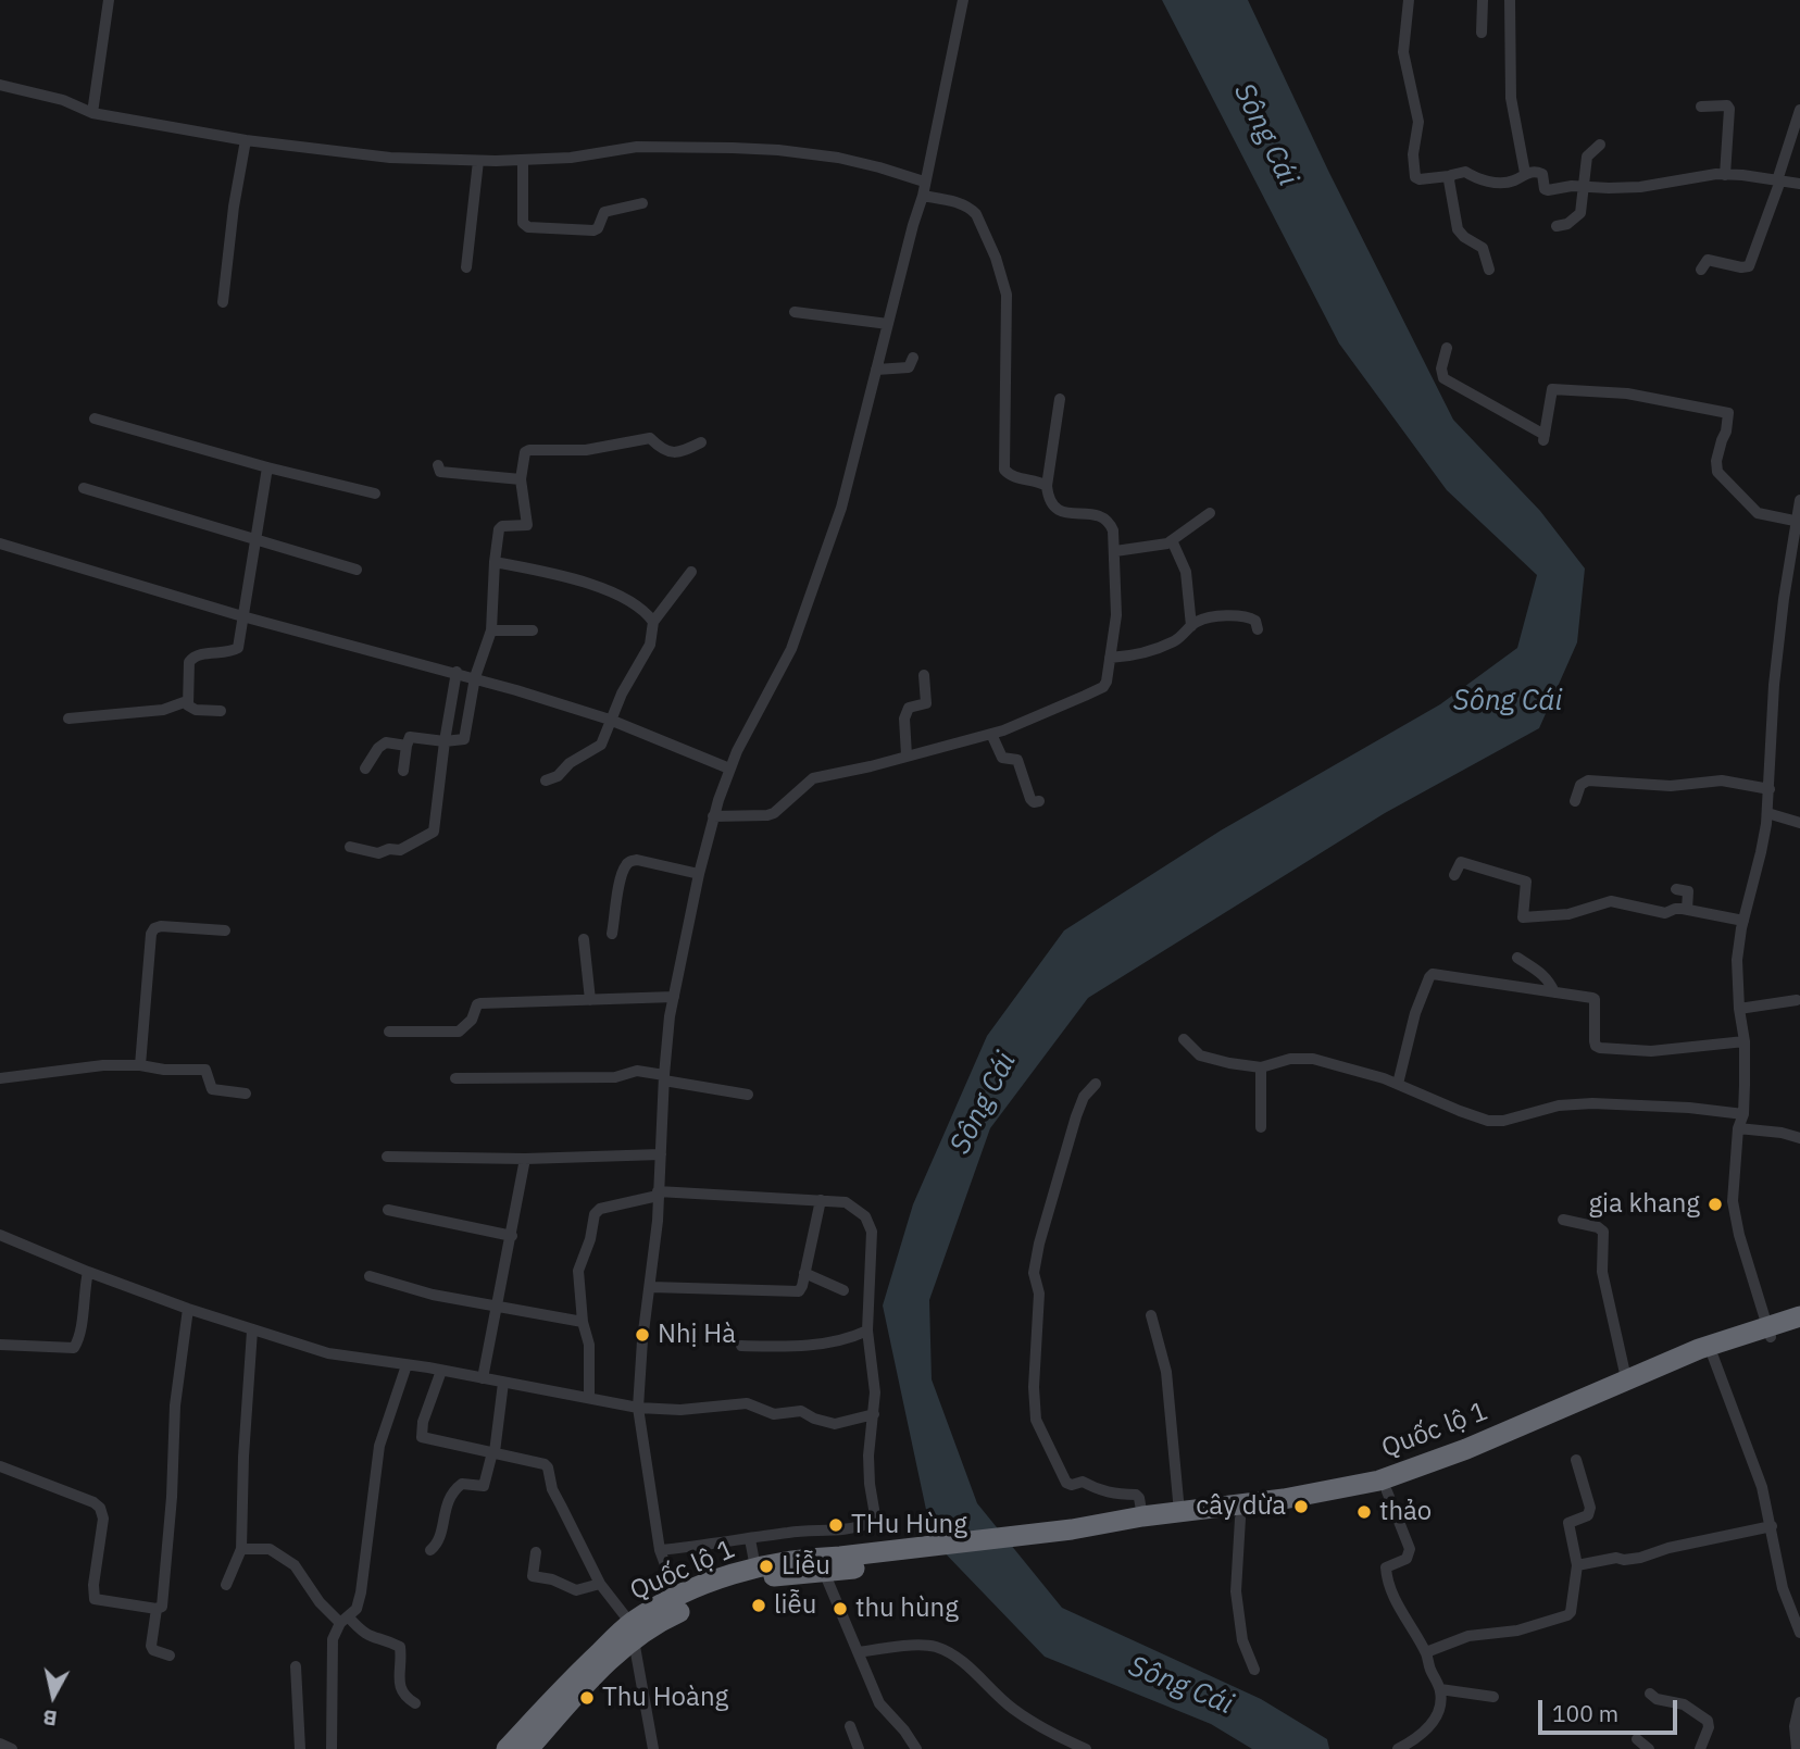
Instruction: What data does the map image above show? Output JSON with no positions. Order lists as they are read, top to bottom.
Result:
{
  "streets": {
    "highway": ["Quốc lộ 1"]
  },
  "water": ["Sông Cái"],
  "places": [
    "gia khang",
    "Nhị Hà",
    "cây dừa",
    "thảo",
    "THu Hùng",
    "Liễu",
    "liễu",
    "thu hùng",
    "Thu Hoàng"
  ],
  "scale_bar": "100 m",
  "north": "bottom"
}
